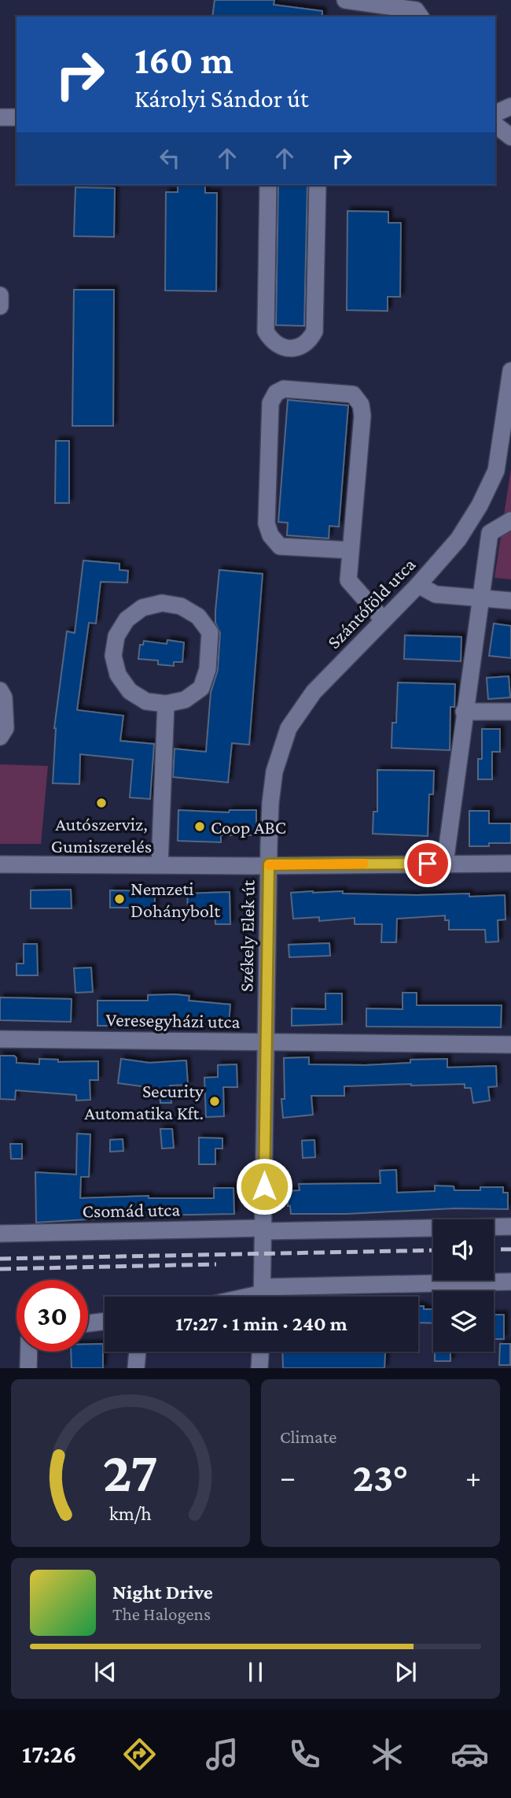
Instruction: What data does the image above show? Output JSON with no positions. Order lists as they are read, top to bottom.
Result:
{
  "streets": {
    "street": [
      "Szántóföld utca",
      "Székely Elek út",
      "Veresegyházi utca",
      "Csomád utca"
    ]
  },
  "crossings": [
    ["Szántóföld utca", "Székely Elek út"],
    ["Székely Elek út", "Veresegyházi utca"],
    ["Székely Elek út", "Csomád utca"]
  ],
  "places": [
    "Autószerviz, Gumiszerelés",
    "Coop ABC",
    "Nemzeti Dohánybolt",
    "Security Automatika Kft."
  ],
  "page": {
    "turn": ["160 m", "Károlyi Sándor út"],
    "limit": "30",
    "trip": "17:27 · 1 min · 240 m",
    "tile": "Climate",
    "heat": ["−", "23°", "+"],
    "song": ["Night Drive", "The Halogens"],
    "tabs": "17:26",
    "gauge": ["27", "km/h"]
  }
}
